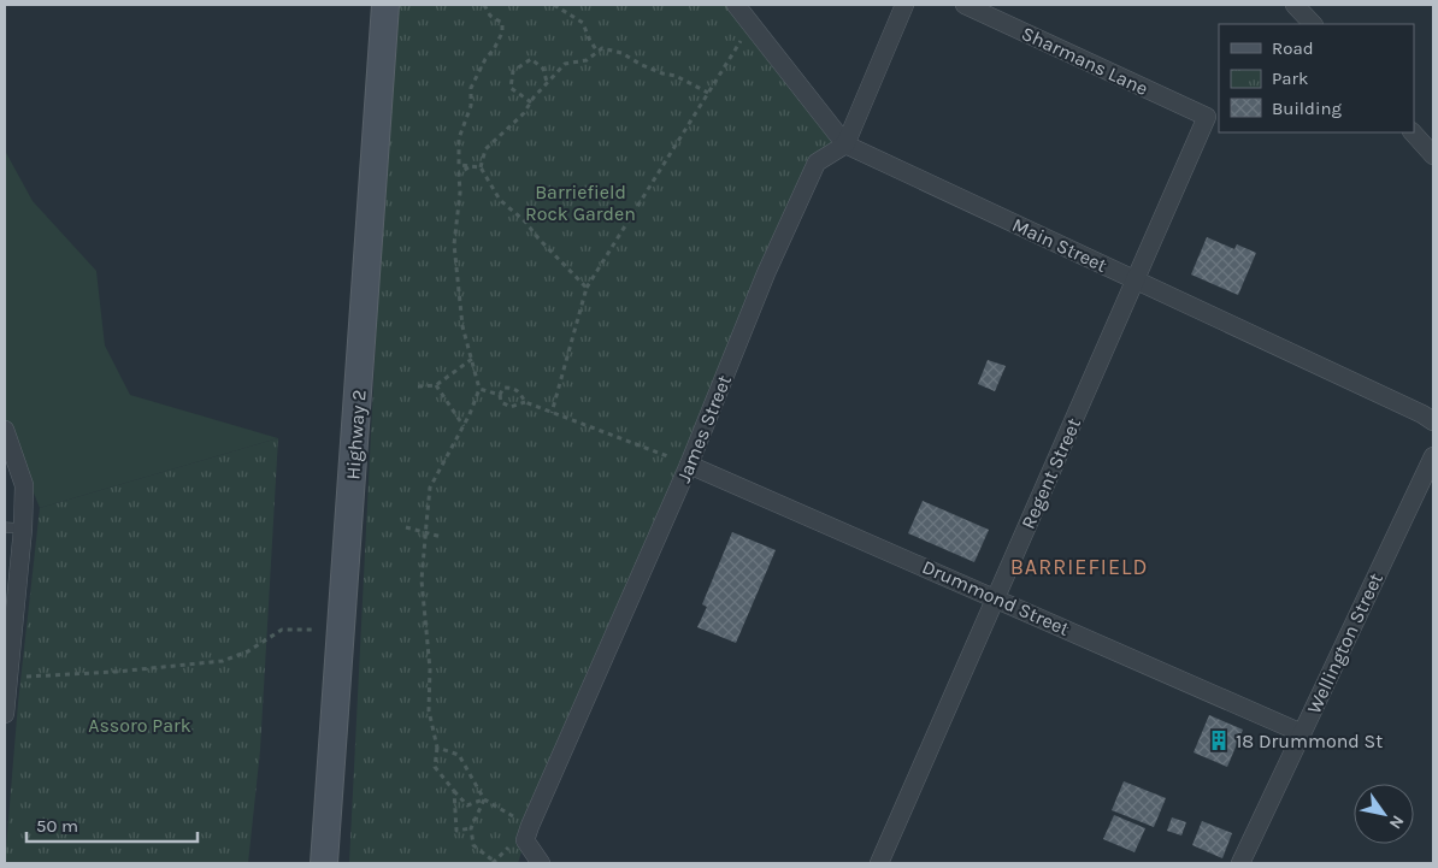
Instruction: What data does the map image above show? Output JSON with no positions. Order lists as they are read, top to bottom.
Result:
{
  "streets": {
    "main road": ["Highway 2"],
    "street": [
      "Sharmans Lane",
      "Main Street",
      "James Street",
      "Regent Street",
      "Drummond Street",
      "Wellington Street"
    ]
  },
  "crossings": [
    ["Sharmans Lane", "Regent Street"],
    ["Main Street", "James Street"],
    ["Main Street", "Regent Street"],
    ["James Street", "Drummond Street"],
    ["Regent Street", "Drummond Street"],
    ["Drummond Street", "Wellington Street"]
  ],
  "districts": ["BARRIEFIELD"],
  "parks": ["Barriefield Rock Garden", "Assoro Park"],
  "places": {
    "building": ["18 Drummond St"]
  },
  "legend": ["Road", "Park", "Building"],
  "scale_bar": "50 m",
  "north": "bottom right"
}
